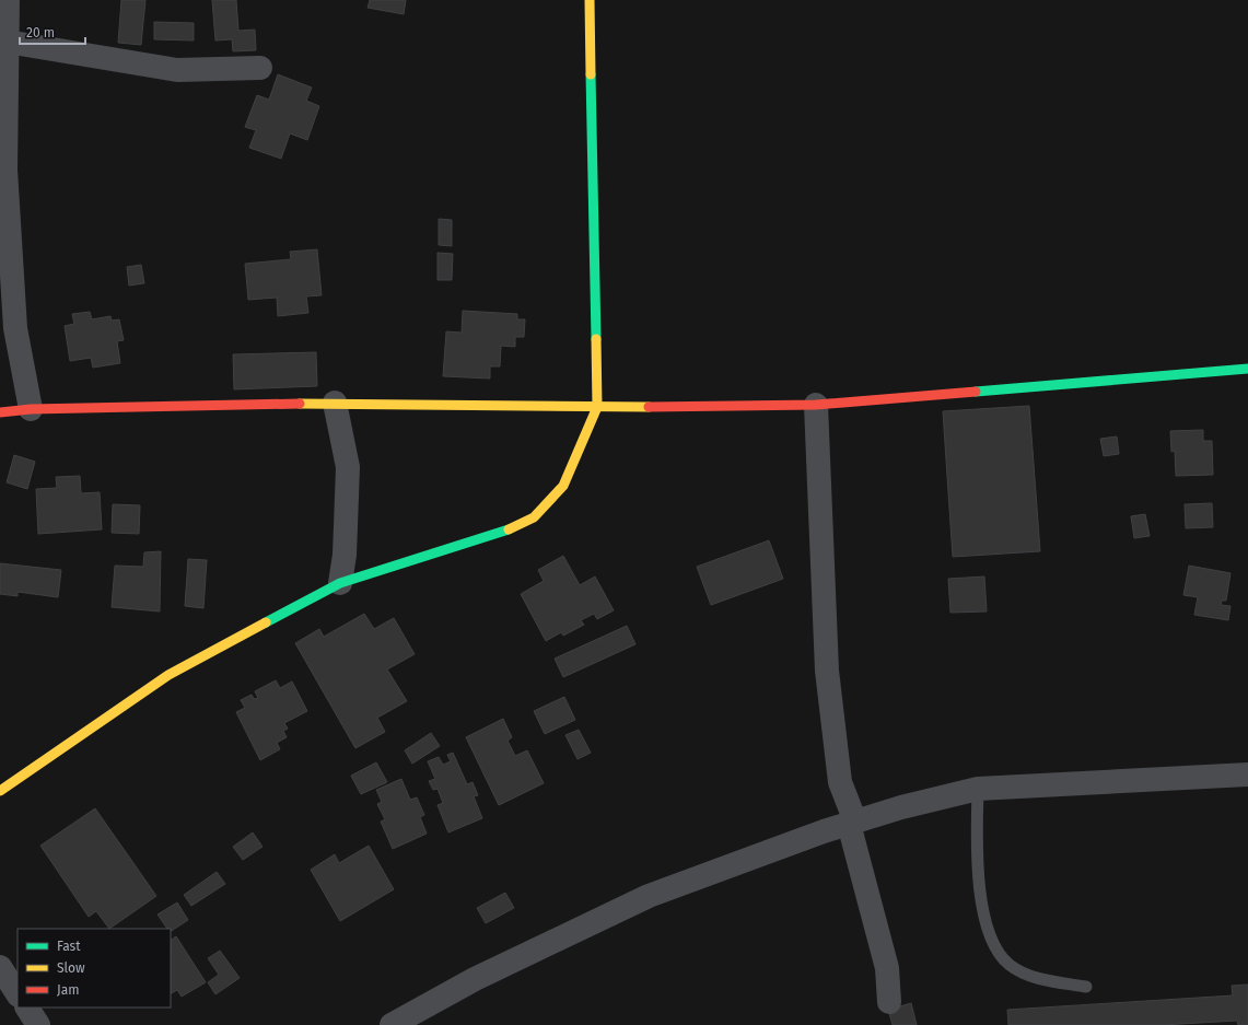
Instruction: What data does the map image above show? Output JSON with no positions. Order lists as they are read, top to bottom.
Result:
{
  "legend": ["Fast", "Slow", "Jam"],
  "scale_bar": "20 m"
}
